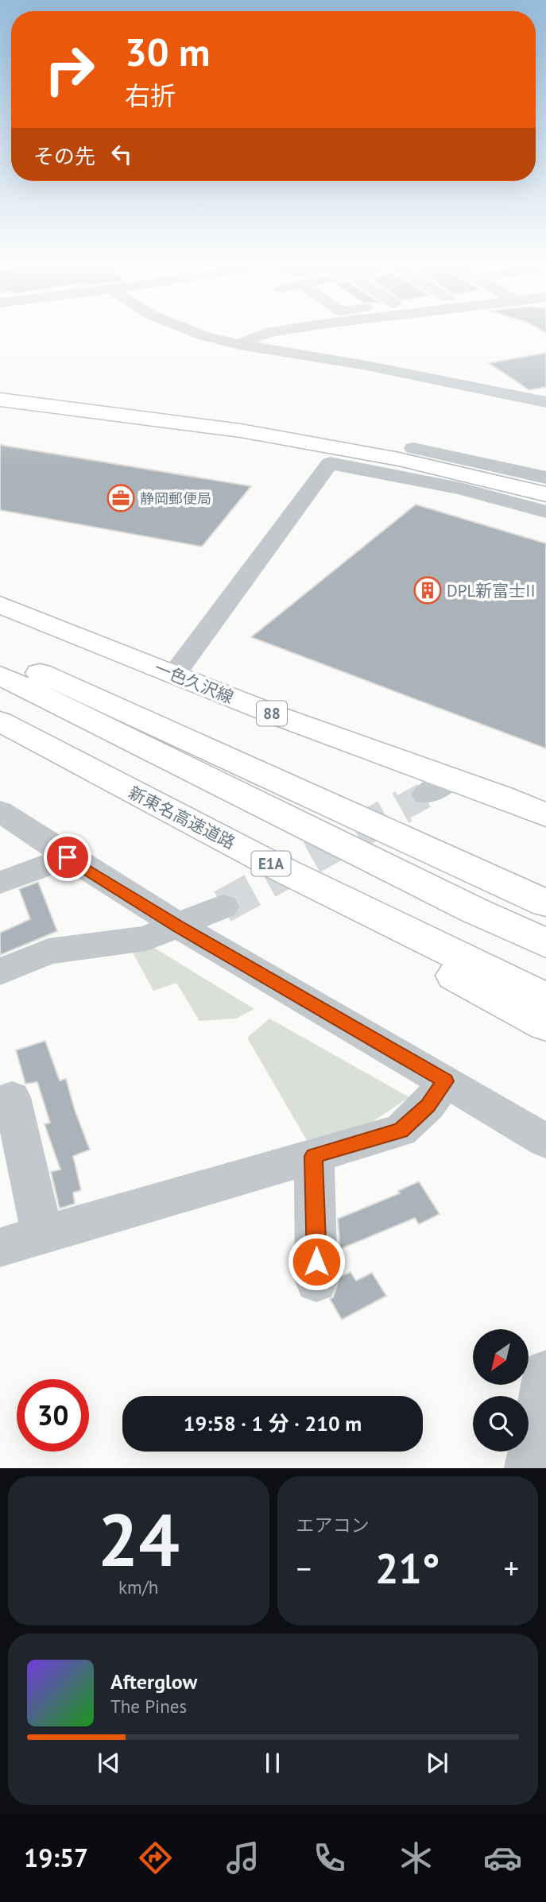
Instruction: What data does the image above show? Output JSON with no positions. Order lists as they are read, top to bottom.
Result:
{
  "streets": {
    "main road": [
      "一色久沢線",
      "88",
      "新東名高速道路",
      "E1A"
    ]
  },
  "places": {
    "office": ["静岡郵便局"],
    "building": ["DPL新富士II"]
  },
  "north": "bottom left",
  "page": {
    "turn": ["30 m", "右折"],
    "then": "その先",
    "limit": "30",
    "trip": "19:58 · 1 分 · 210 m",
    "tile": [
      ["24", "km/h"],
      "エアコン"
    ],
    "heat": ["−", "21°", "+"],
    "song": ["Afterglow", "The Pines"],
    "tabs": "19:57"
  }
}
